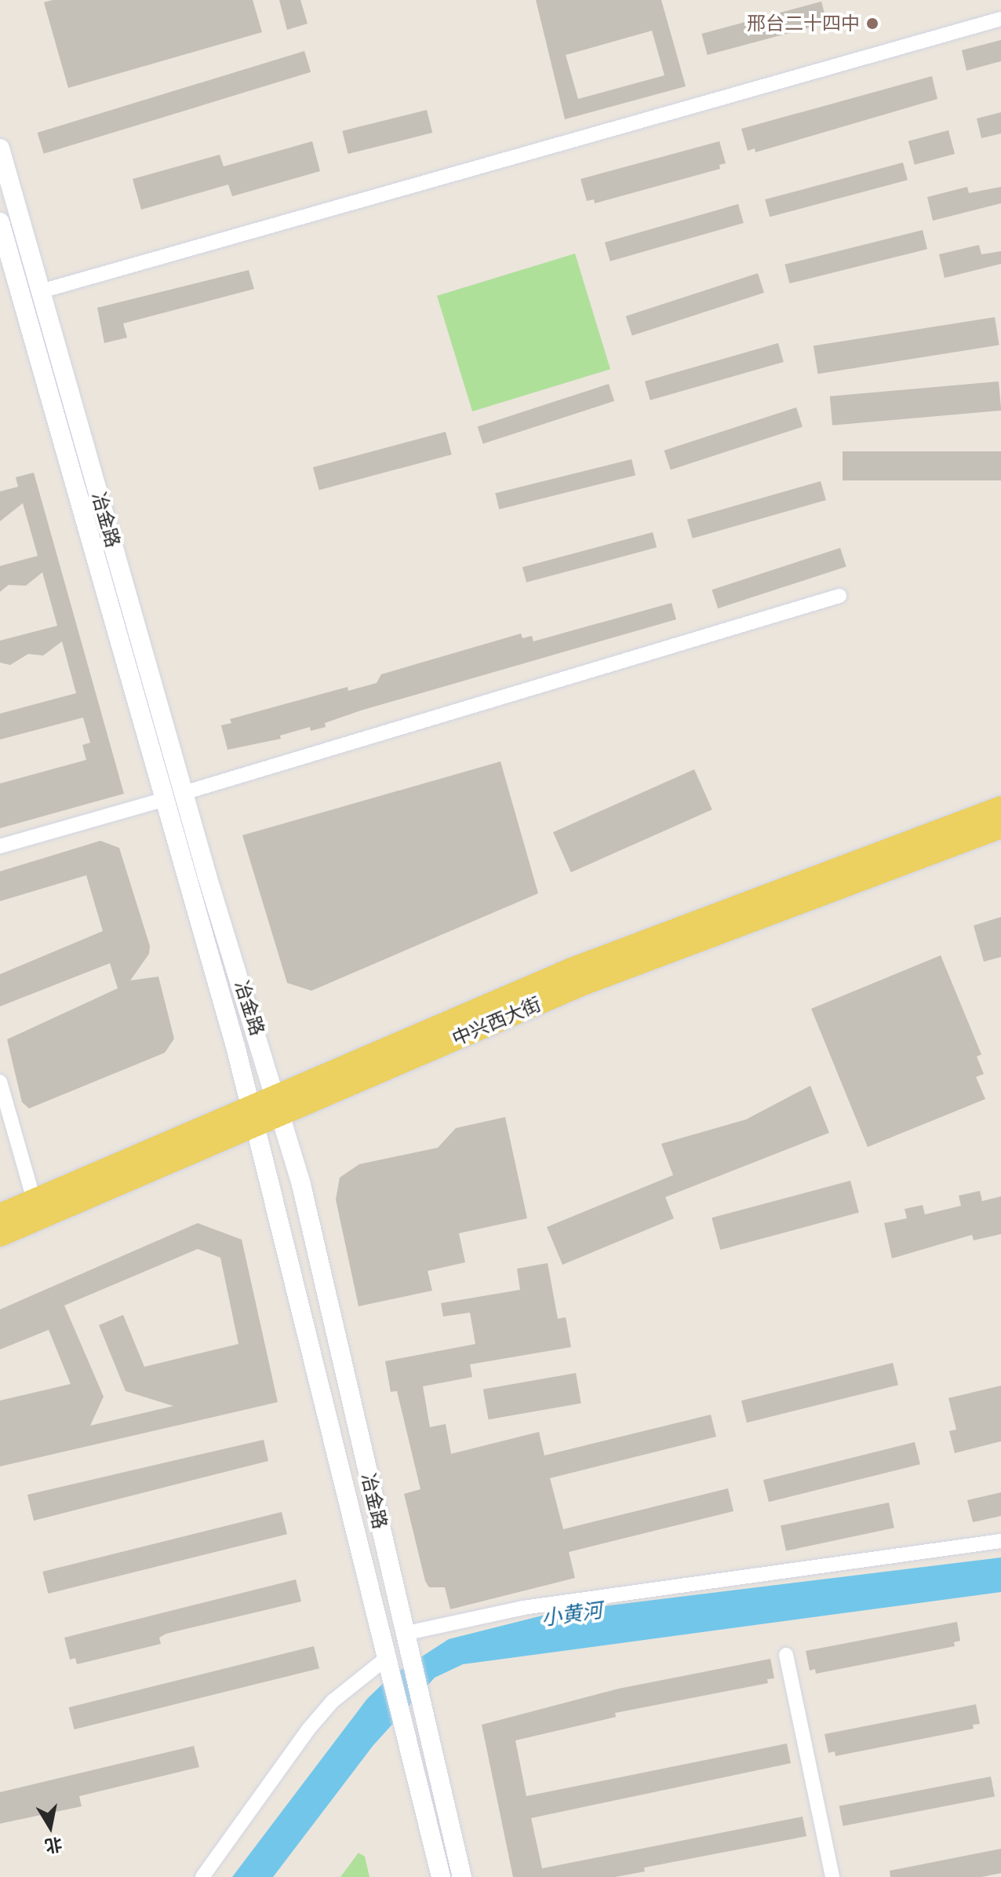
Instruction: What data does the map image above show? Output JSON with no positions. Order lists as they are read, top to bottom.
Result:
{
  "streets": {
    "main road": ["中兴西大街"],
    "street": ["冶金路"]
  },
  "crossings": [
    ["冶金路", "中兴西大街"]
  ],
  "water": ["小黄河"],
  "places": ["邢台二十四中"],
  "north": "bottom"
}
